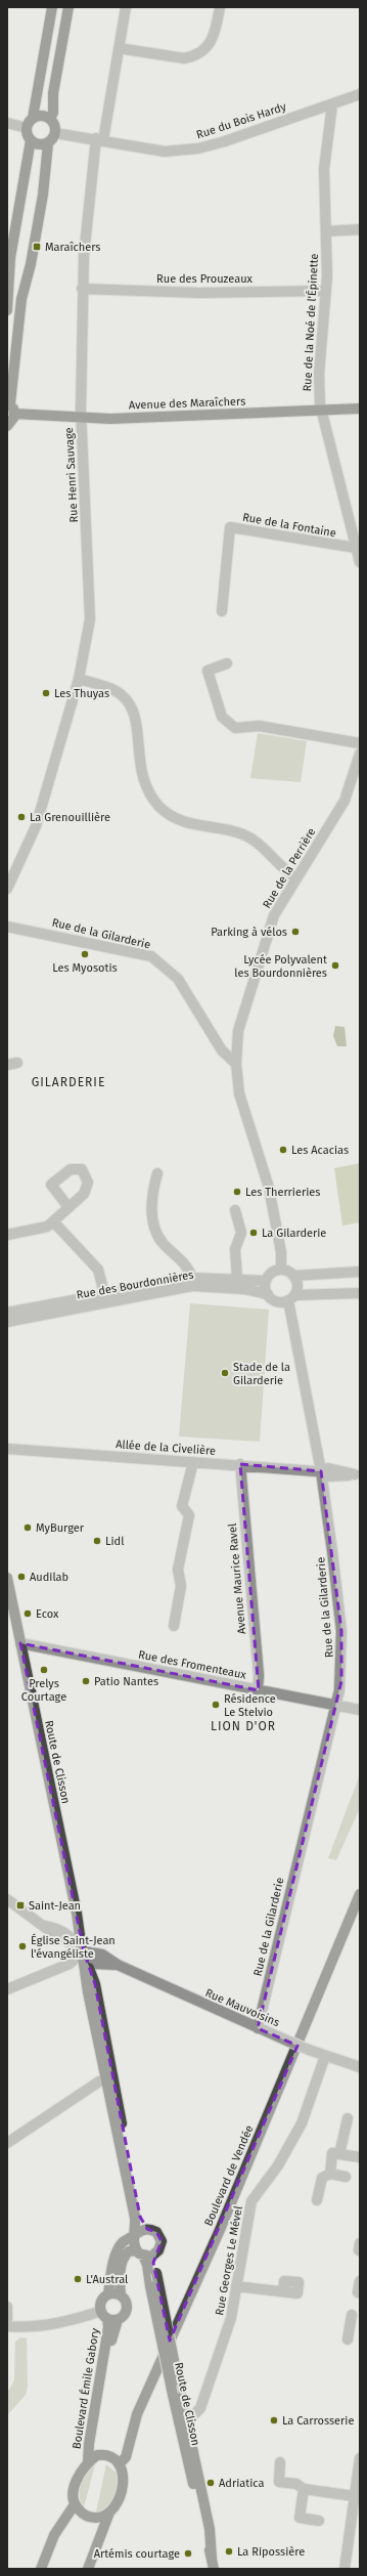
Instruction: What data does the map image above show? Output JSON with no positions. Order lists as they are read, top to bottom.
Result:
{
  "streets": {
    "main road": [
      "Avenue des Maraîchers",
      "Route de Clisson",
      "Boulevard de Vendée",
      "Boulevard Émile Gabory"
    ],
    "street": [
      "Rue du Bois Hardy",
      "Rue des Prouzeaux",
      "Rue de la Noé de l'Épinette",
      "Rue Henri Sauvage",
      "Rue de la Fontaine",
      "Rue de la Perrière",
      "Rue de la Gilarderie",
      "Rue des Bourdonnières",
      "Allée de la Civelière",
      "Avenue Maurice Ravel",
      "Rue des Fromenteaux",
      "Rue Mauvoisins",
      "Rue Georges Le Mével"
    ]
  },
  "crossings": [
    ["Rue du Bois Hardy", "Rue de la Noé de l'Épinette"],
    ["Rue du Bois Hardy", "Rue Henri Sauvage"],
    ["Rue des Prouzeaux", "Rue de la Noé de l'Épinette"],
    ["Rue des Prouzeaux", "Rue Henri Sauvage"],
    ["Rue de la Noé de l'Épinette", "Avenue des Maraîchers"],
    ["Rue de la Noé de l'Épinette", "Rue de la Fontaine"],
    ["Avenue des Maraîchers", "Rue Henri Sauvage"],
    ["Rue de la Perrière", "Rue de la Gilarderie"],
    ["Rue de la Gilarderie", "Rue des Bourdonnières"],
    ["Rue de la Gilarderie", "Allée de la Civelière"],
    ["Rue de la Gilarderie", "Rue des Fromenteaux"],
    ["Rue de la Gilarderie", "Rue Mauvoisins"],
    ["Allée de la Civelière", "Avenue Maurice Ravel"],
    ["Avenue Maurice Ravel", "Rue des Fromenteaux"],
    ["Rue des Fromenteaux", "Route de Clisson"],
    ["Route de Clisson", "Rue Mauvoisins"],
    ["Route de Clisson", "Rue Georges Le Mével"],
    ["Rue Mauvoisins", "Rue Georges Le Mével"],
    ["Boulevard de Vendée", "Boulevard Émile Gabory"]
  ],
  "districts": ["GILARDERIE", "LION D'OR"],
  "places": {
    "transit": ["Maraîchers", "Saint-Jean"],
    "other": [
      "Les Thuyas",
      "La Grenouillière",
      "Parking à vélos",
      "Les Myosotis",
      "Lycée Polyvalent les Bourdonnières",
      "Les Acacias",
      "Les Therrieries",
      "La Gilarderie",
      "Stade de la Gilarderie",
      "MyBurger",
      "Lidl",
      "Audilab",
      "Ecox",
      "Prelys Courtage",
      "Patio Nantes",
      "Résidence Le Stelvio",
      "Église Saint-Jean l'évangéliste",
      "L'Austral",
      "La Carrosserie",
      "Adriatica",
      "La Ripossière",
      "Artémis courtage"
    ]
  }
}
